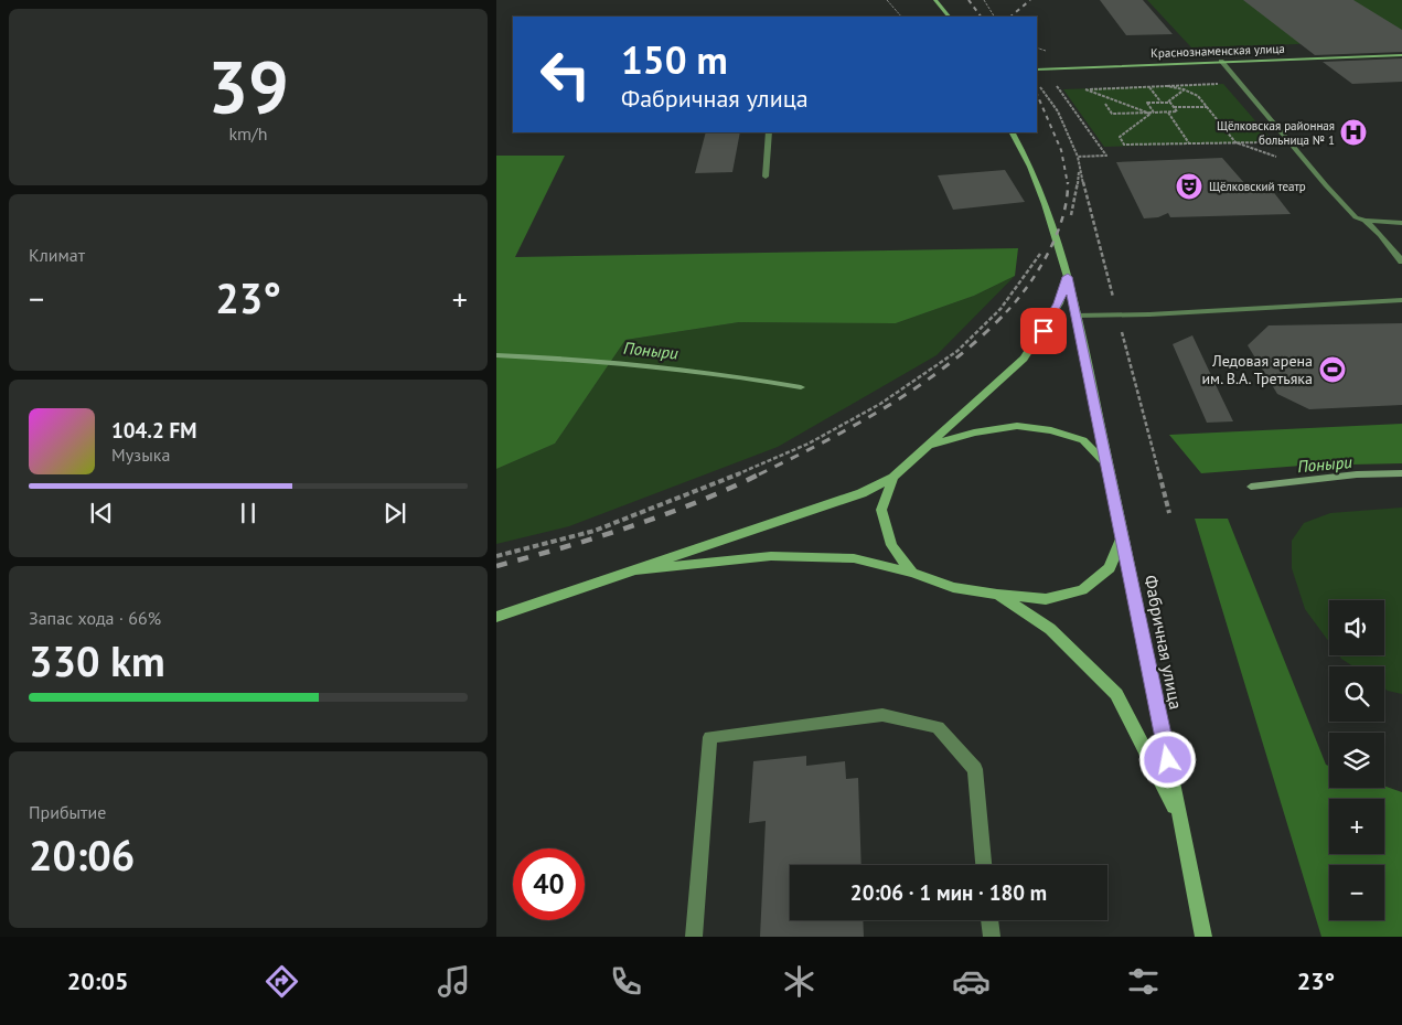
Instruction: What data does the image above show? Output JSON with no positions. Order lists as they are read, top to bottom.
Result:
{
  "streets": {
    "street": ["Краснознаменская улица", "Фабричная улица"]
  },
  "water": ["Поныри"],
  "places": {
    "hospital": ["Щёлковская районная больница № 1"],
    "theatre": ["Щёлковский театр"],
    "sports": ["Ледовая арена им. В.А. Третьяка"]
  },
  "page": {
    "tile": [
      ["39", "km/h"],
      "Климат",
      ["Запас хода · 66%", "330 km"],
      ["Прибытие", "20:06"]
    ],
    "turn": ["150 m", "Фабричная улица"],
    "heat": ["−", "23°", "+"],
    "song": ["104.2 FM", "Музыка"],
    "map_buttons": ["+", "−"],
    "limit": "40",
    "trip": "20:06 · 1 мин · 180 m",
    "tabs": ["20:05", "23°"]
  }
}
